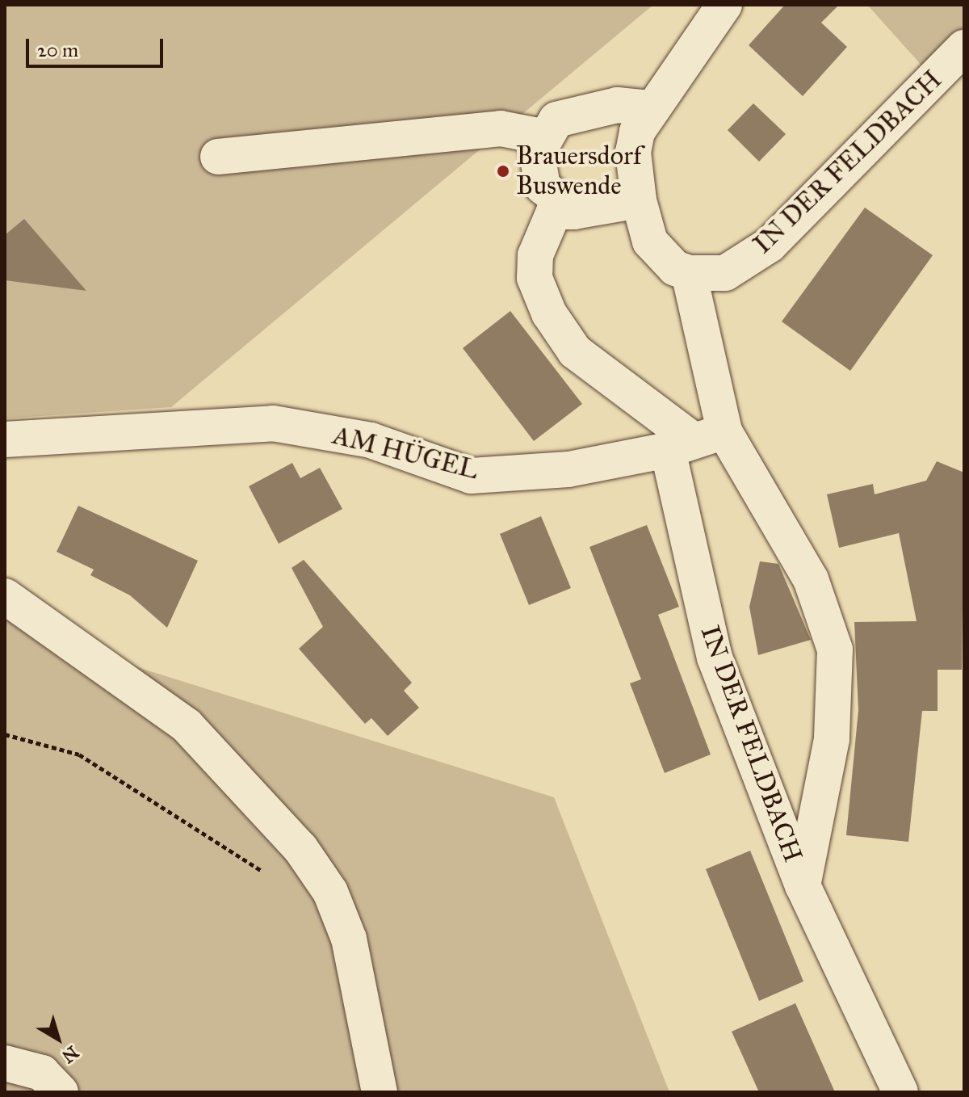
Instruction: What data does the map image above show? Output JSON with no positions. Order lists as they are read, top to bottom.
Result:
{
  "streets": {
    "street": ["IN DER FELDBACH", "AM HÜGEL"]
  },
  "crossings": [
    ["IN DER FELDBACH", "AM HÜGEL"]
  ],
  "places": ["Brauersdorf Buswende"],
  "scale_bar": "20 m",
  "north": "bottom right"
}
